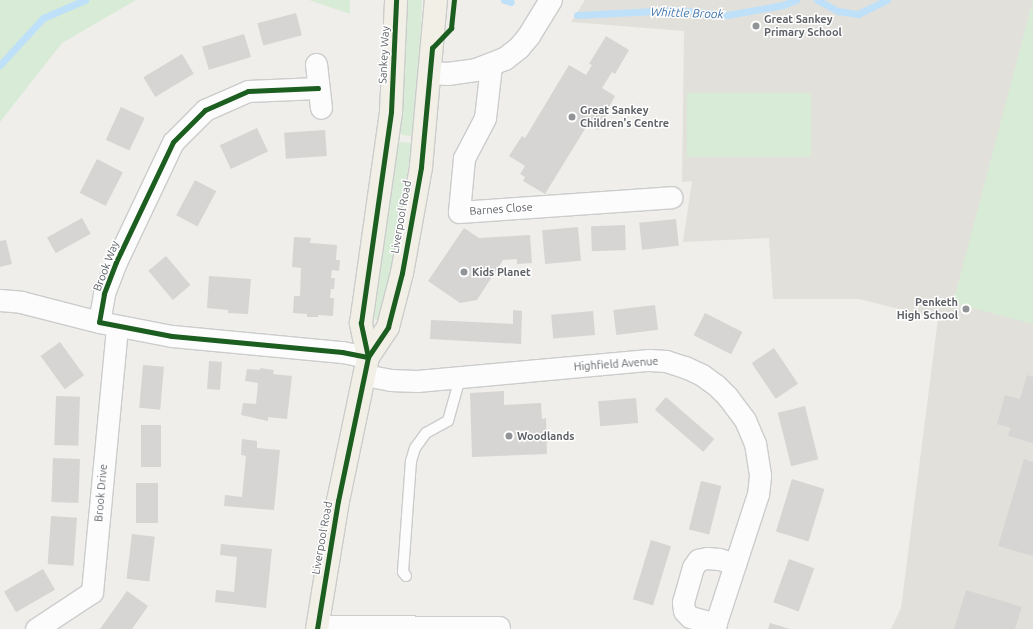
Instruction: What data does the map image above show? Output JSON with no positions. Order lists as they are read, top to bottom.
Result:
{
  "streets": {
    "highway": ["Sankey Way", "Liverpool Road"],
    "street": [
      "Barnes Close",
      "Brook Way",
      "Highfield Avenue",
      "Brook Drive"
    ]
  },
  "crossings": [
    ["Sankey Way", "Liverpool Road"],
    ["Liverpool Road", "Highfield Avenue"],
    ["Brook Way", "Brook Drive"]
  ],
  "water": ["Whittle Brook"],
  "places": [
    "Great Sankey Primary School",
    "Great Sankey Children's Centre",
    "Kids Planet",
    "Penketh High School",
    "Woodlands"
  ]
}
